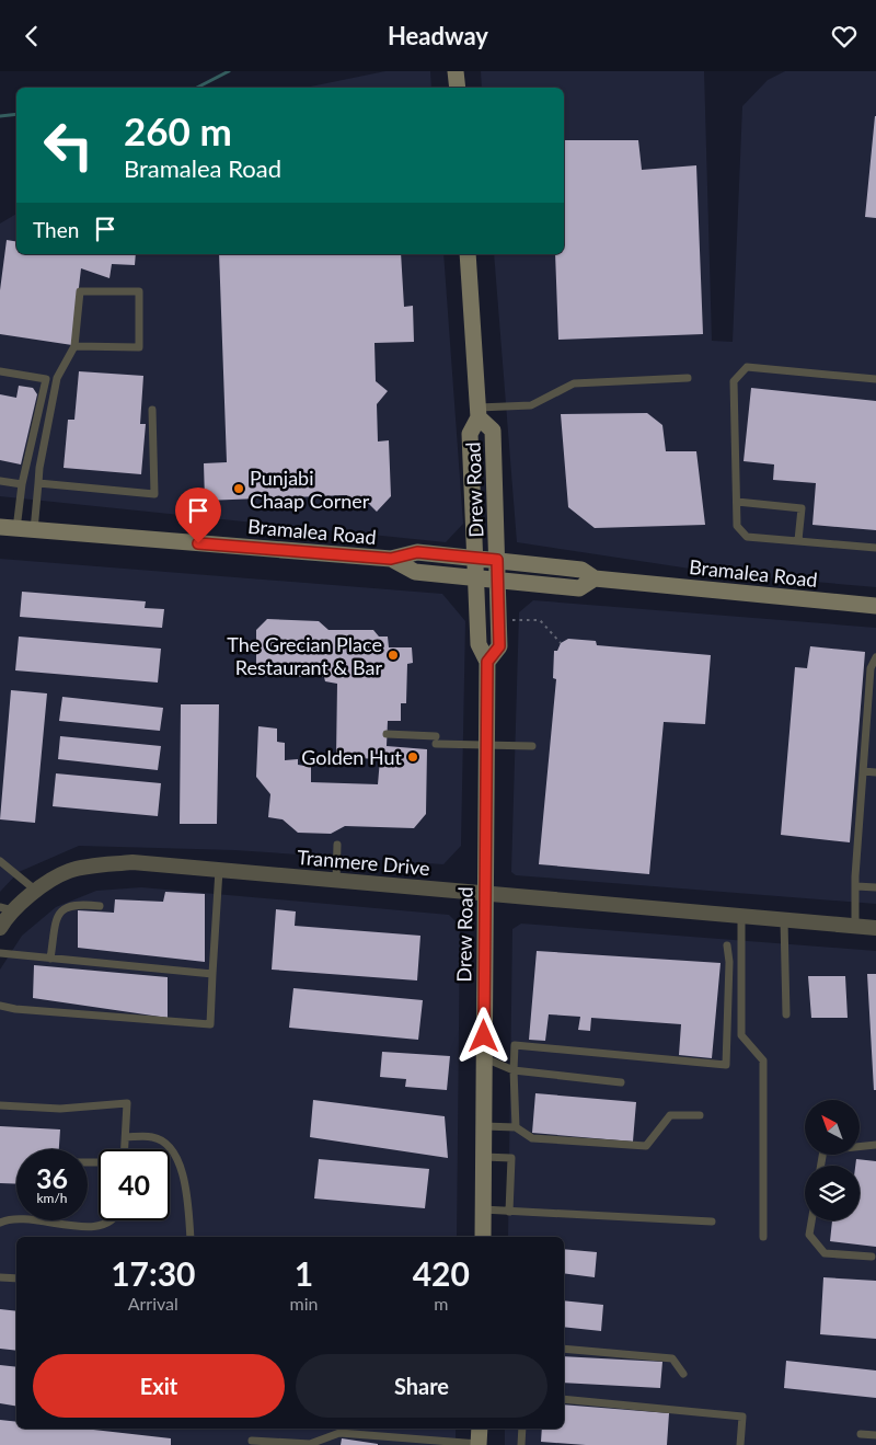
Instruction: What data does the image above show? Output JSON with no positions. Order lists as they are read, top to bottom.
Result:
{
  "streets": {
    "street": ["Drew Road", "Bramalea Road", "Tranmere Drive"]
  },
  "crossings": [
    ["Drew Road", "Bramalea Road"],
    ["Drew Road", "Tranmere Drive"]
  ],
  "places": ["Punjabi Chaap Corner", "The Grecian Place Restaurant & Bar", "Golden Hut"],
  "north": "top left",
  "page": {
    "header": "Headway",
    "turn": ["260 m", "Bramalea Road"],
    "then": "Then",
    "speed": "36 km/h",
    "limit": "40",
    "eta": [
      "17:30",
      "Arrival",
      "1",
      "min",
      "420",
      "m"
    ],
    "buttons": ["Exit", "Share"]
  }
}
